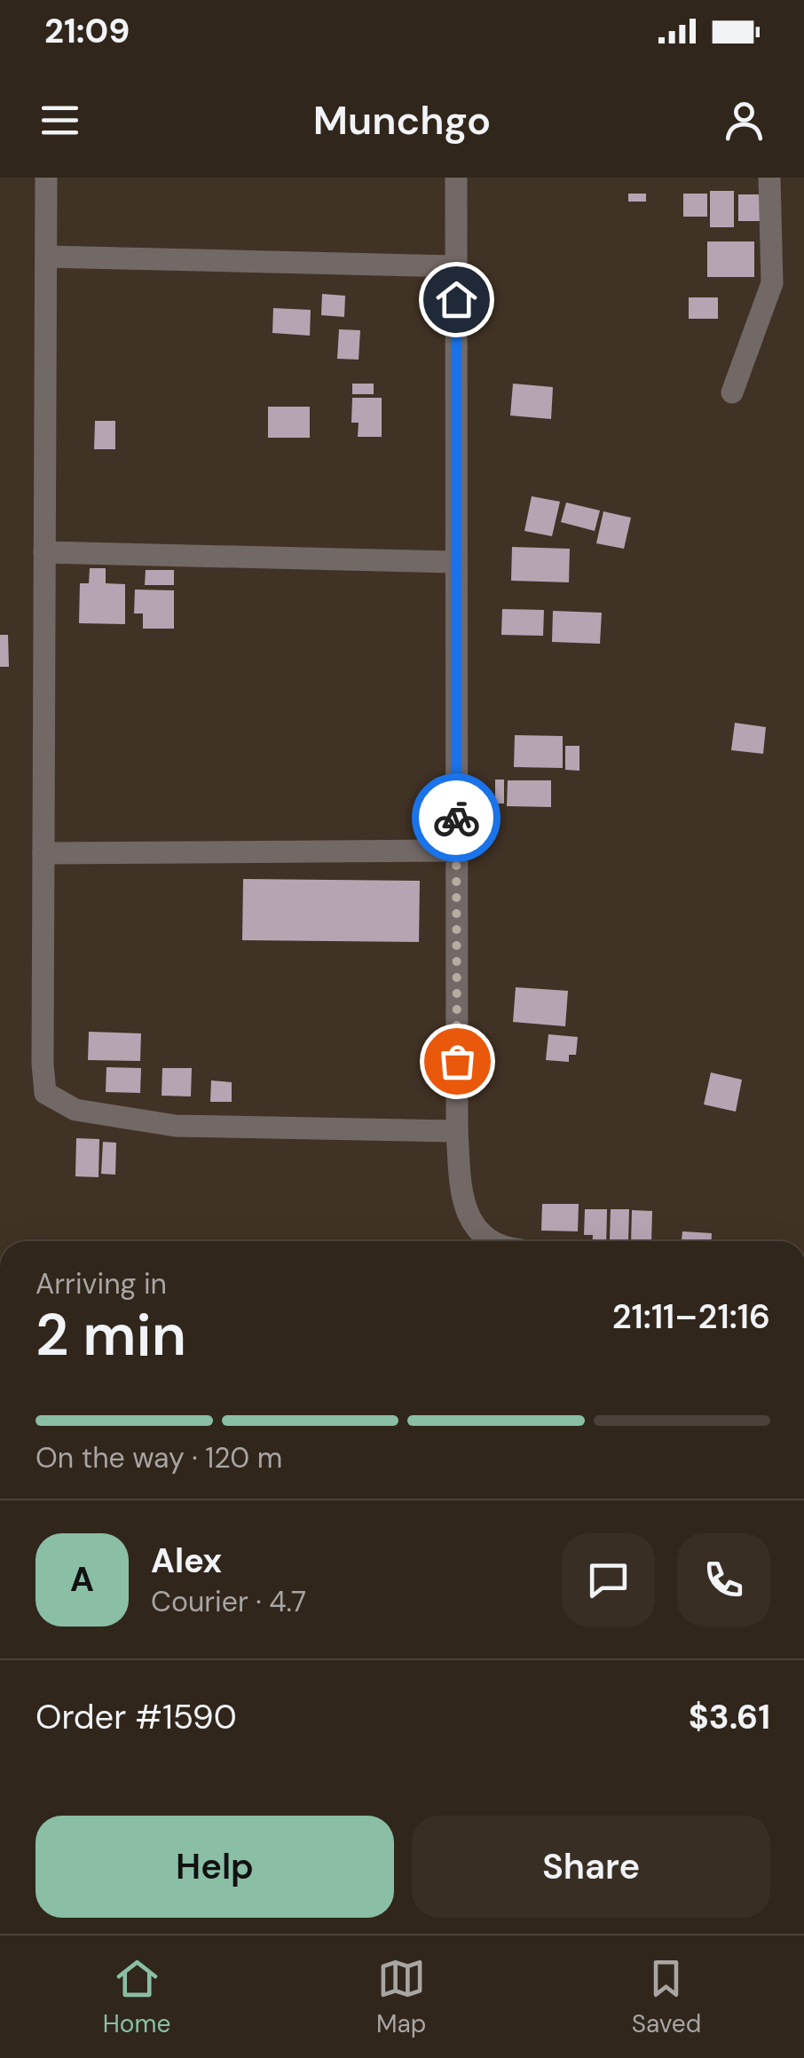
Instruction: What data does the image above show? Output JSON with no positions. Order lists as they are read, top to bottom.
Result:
{
  "page": {
    "status": "21:09",
    "header": "Munchgo",
    "heading": ["2 min", "Arriving in", "21:11–21:16"],
    "panel": [
      "Alex",
      "Courier · 4.7",
      "Order #1590",
      "$3.61"
    ],
    "bar": "On the way · 120 m",
    "round": "A",
    "buttons": ["Help", "Share"],
    "tabs": ["Home", "Map", "Saved"]
  }
}
